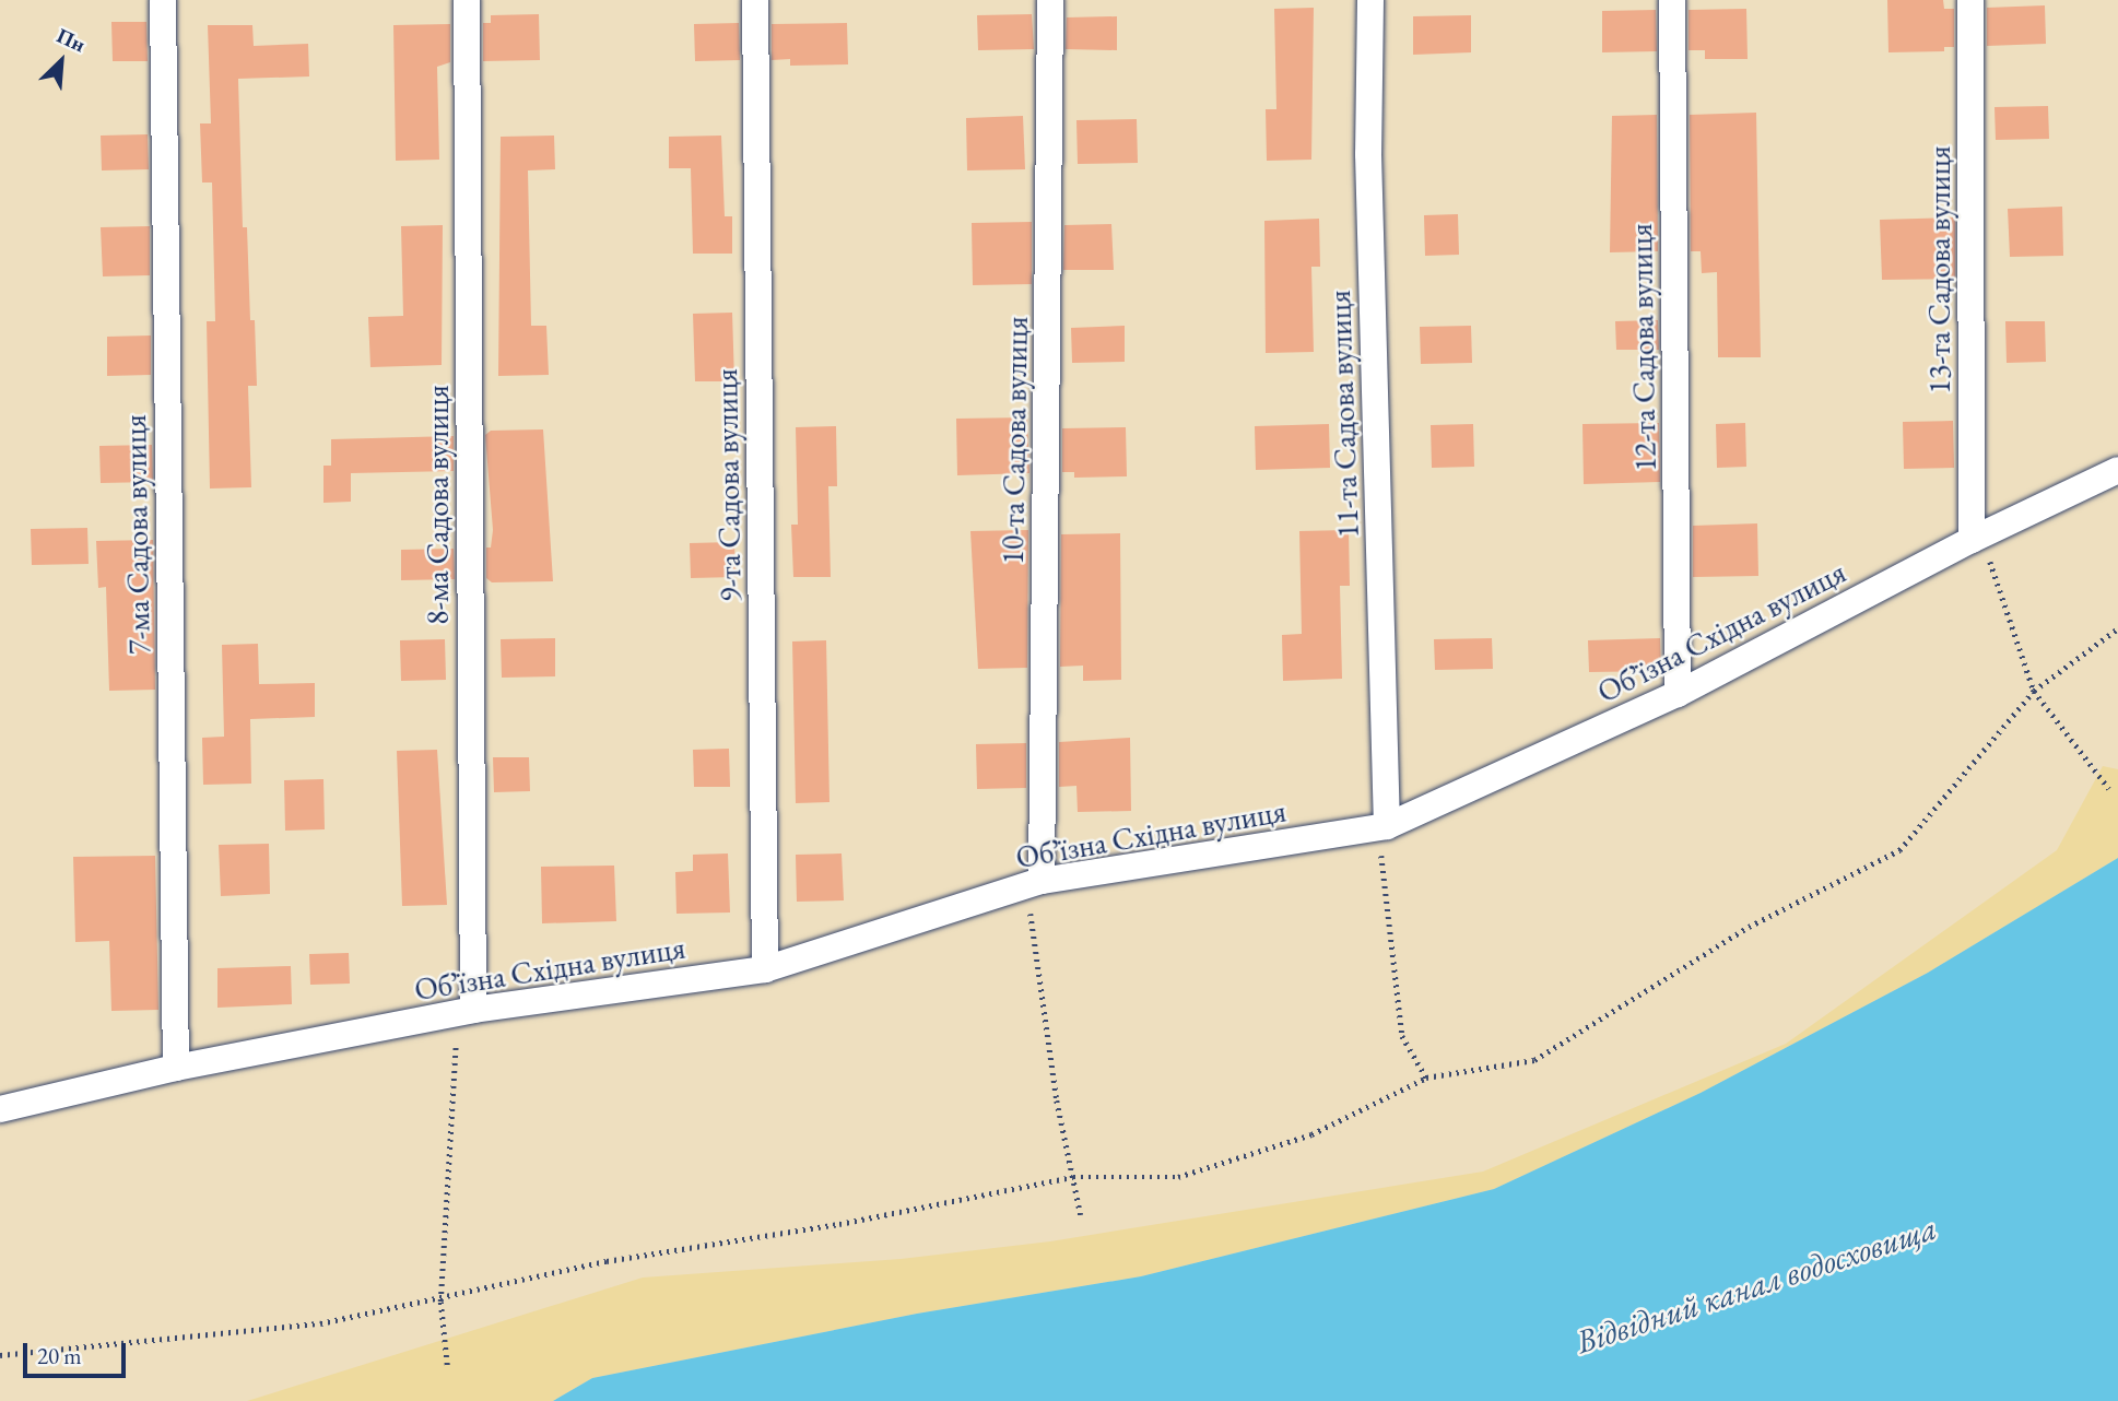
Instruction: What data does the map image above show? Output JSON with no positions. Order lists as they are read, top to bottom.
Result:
{
  "streets": {
    "street": [
      "13-та Садова вулиця",
      "12-та Садова вулиця",
      "11-та Садова вулиця",
      "10-та Садова вулиця",
      "9-та Садова вулиця",
      "8-ма Садова вулиця",
      "7-ма Садова вулиця",
      "Обʼїзна Східна вулиця"
    ]
  },
  "crossings": [
    ["13-та Садова вулиця", "Обʼїзна Східна вулиця"],
    ["12-та Садова вулиця", "Обʼїзна Східна вулиця"],
    ["11-та Садова вулиця", "Обʼїзна Східна вулиця"],
    ["10-та Садова вулиця", "Обʼїзна Східна вулиця"],
    ["9-та Садова вулиця", "Обʼїзна Східна вулиця"],
    ["8-ма Садова вулиця", "Обʼїзна Східна вулиця"],
    ["7-ма Садова вулиця", "Обʼїзна Східна вулиця"]
  ],
  "water": ["Відвідний канал водосховища"],
  "scale_bar": "20 m",
  "north": "top right"
}
